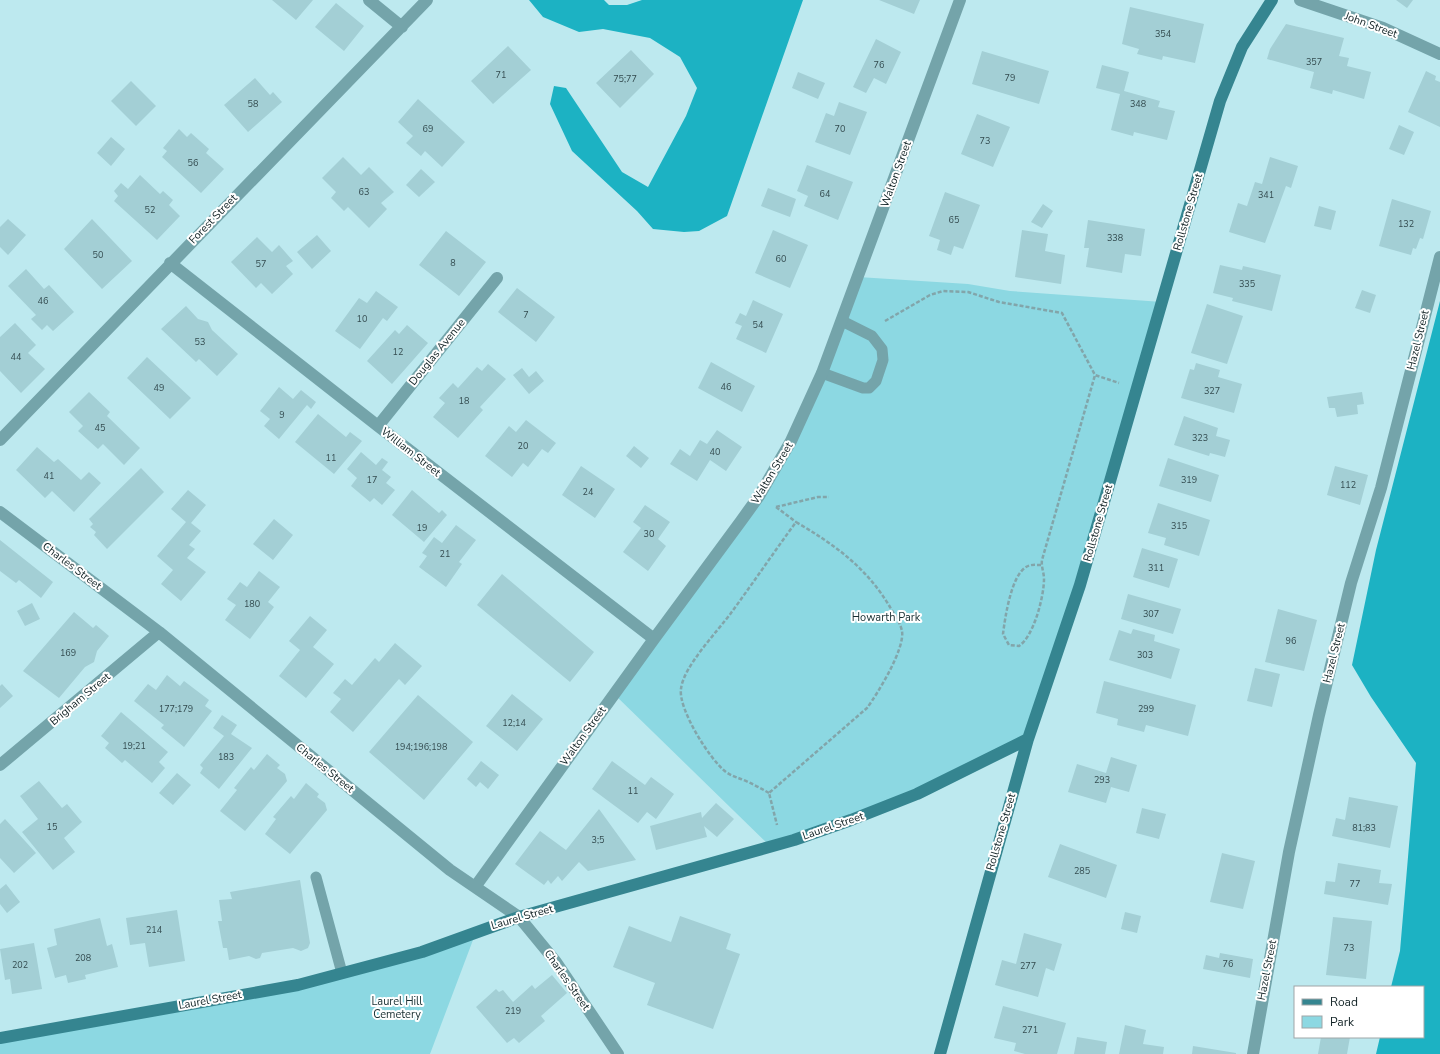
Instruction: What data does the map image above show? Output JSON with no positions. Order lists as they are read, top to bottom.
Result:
{
  "streets": {
    "main road": ["Rollstone Street", "Laurel Street"],
    "street": [
      "John Street",
      "Walton Street",
      "Forest Street",
      "Hazel Street",
      "Douglas Avenue",
      "William Street",
      "Charles Street",
      "Brigham Street"
    ]
  },
  "crossings": [
    ["Walton Street", "William Street"],
    ["Walton Street", "Charles Street"],
    ["Rollstone Street", "Laurel Street"],
    ["Forest Street", "William Street"],
    ["Douglas Avenue", "William Street"],
    ["Charles Street", "Brigham Street"],
    ["Charles Street", "Laurel Street"]
  ],
  "parks": ["Howarth Park", "Laurel Hill Cemetery"],
  "house_numbers": [
    "354",
    "357",
    "76",
    "71",
    "79",
    "75;77",
    "58",
    "348",
    "69",
    "70",
    "73",
    "56",
    "63",
    "64",
    "341",
    "52",
    "65",
    "132",
    "338",
    "50",
    "60",
    "8",
    "57",
    "335",
    "46",
    "7",
    "10",
    "54",
    "53",
    "12",
    "44",
    "46",
    "49",
    "327",
    "18",
    "9",
    "45",
    "323",
    "20",
    "40",
    "11",
    "41",
    "17",
    "319",
    "112",
    "24",
    "315",
    "19",
    "30",
    "21",
    "311",
    "180",
    "307",
    "96",
    "169",
    "303",
    "177;179",
    "299",
    "12;14",
    "19;21",
    "194;196;198",
    "183",
    "293",
    "11",
    "15",
    "81;83",
    "3;5",
    "285",
    "77",
    "214",
    "73",
    "208",
    "76",
    "202",
    "277",
    "219",
    "271"
  ],
  "legend": ["Road", "Park"]
}
